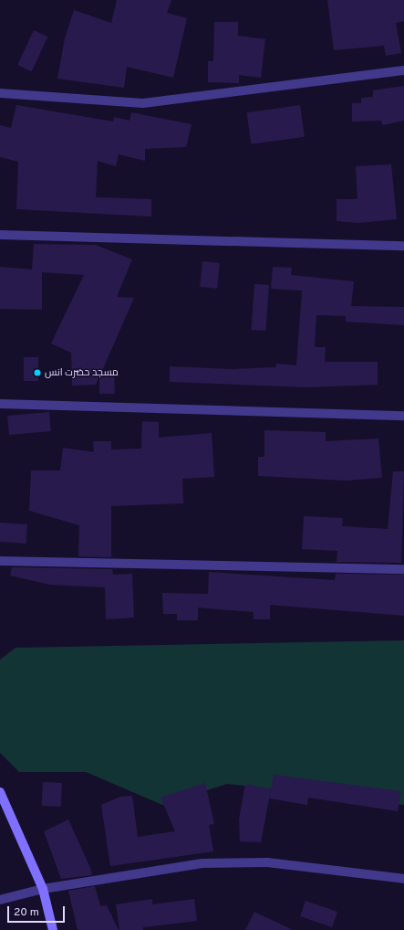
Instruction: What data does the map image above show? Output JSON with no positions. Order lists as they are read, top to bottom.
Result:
{
  "places": ["مسجد حضرت انس"],
  "scale_bar": "20 m"
}
